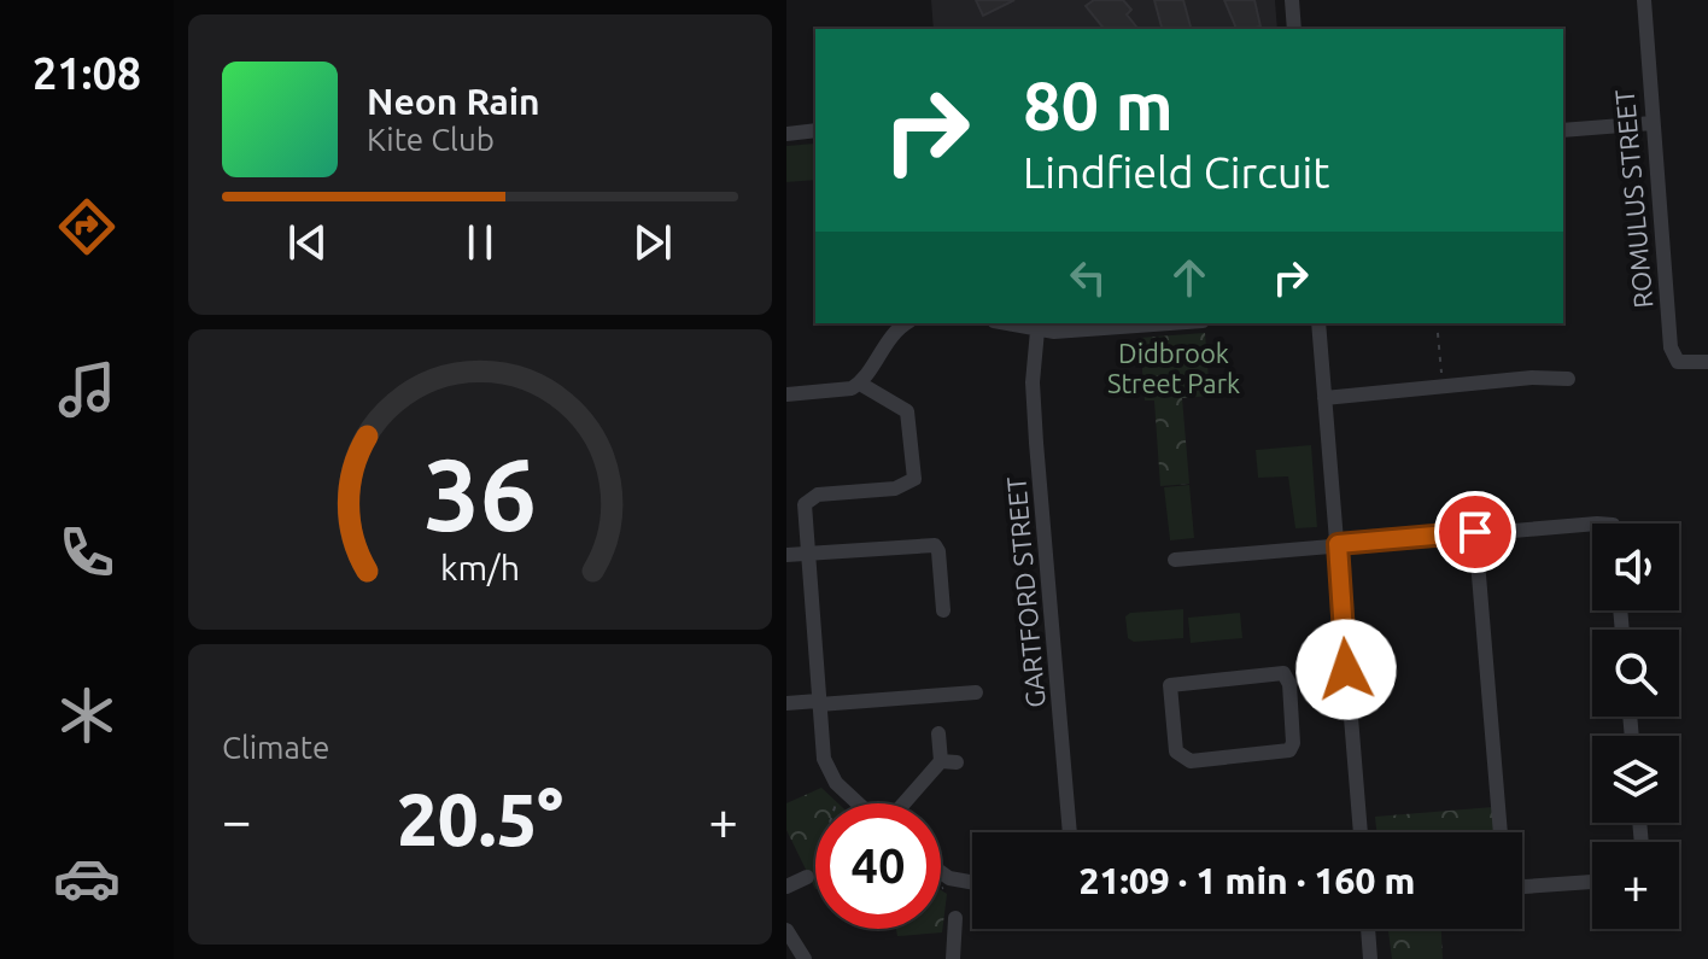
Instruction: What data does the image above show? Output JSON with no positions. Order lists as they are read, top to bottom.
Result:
{
  "streets": {
    "street": ["ROMULUS STREET", "GARTFORD STREET"]
  },
  "parks": ["Didbrook Street Park"],
  "page": {
    "tabs": "21:08",
    "turn": ["80 m", "Lindfield Circuit"],
    "song": ["Neon Rain", "Kite Club"],
    "map_buttons": "+",
    "tile": "Climate",
    "heat": ["−", "20.5°", "+"],
    "limit": "40",
    "trip": "21:09 · 1 min · 160 m",
    "gauge": ["36", "km/h"]
  }
}
